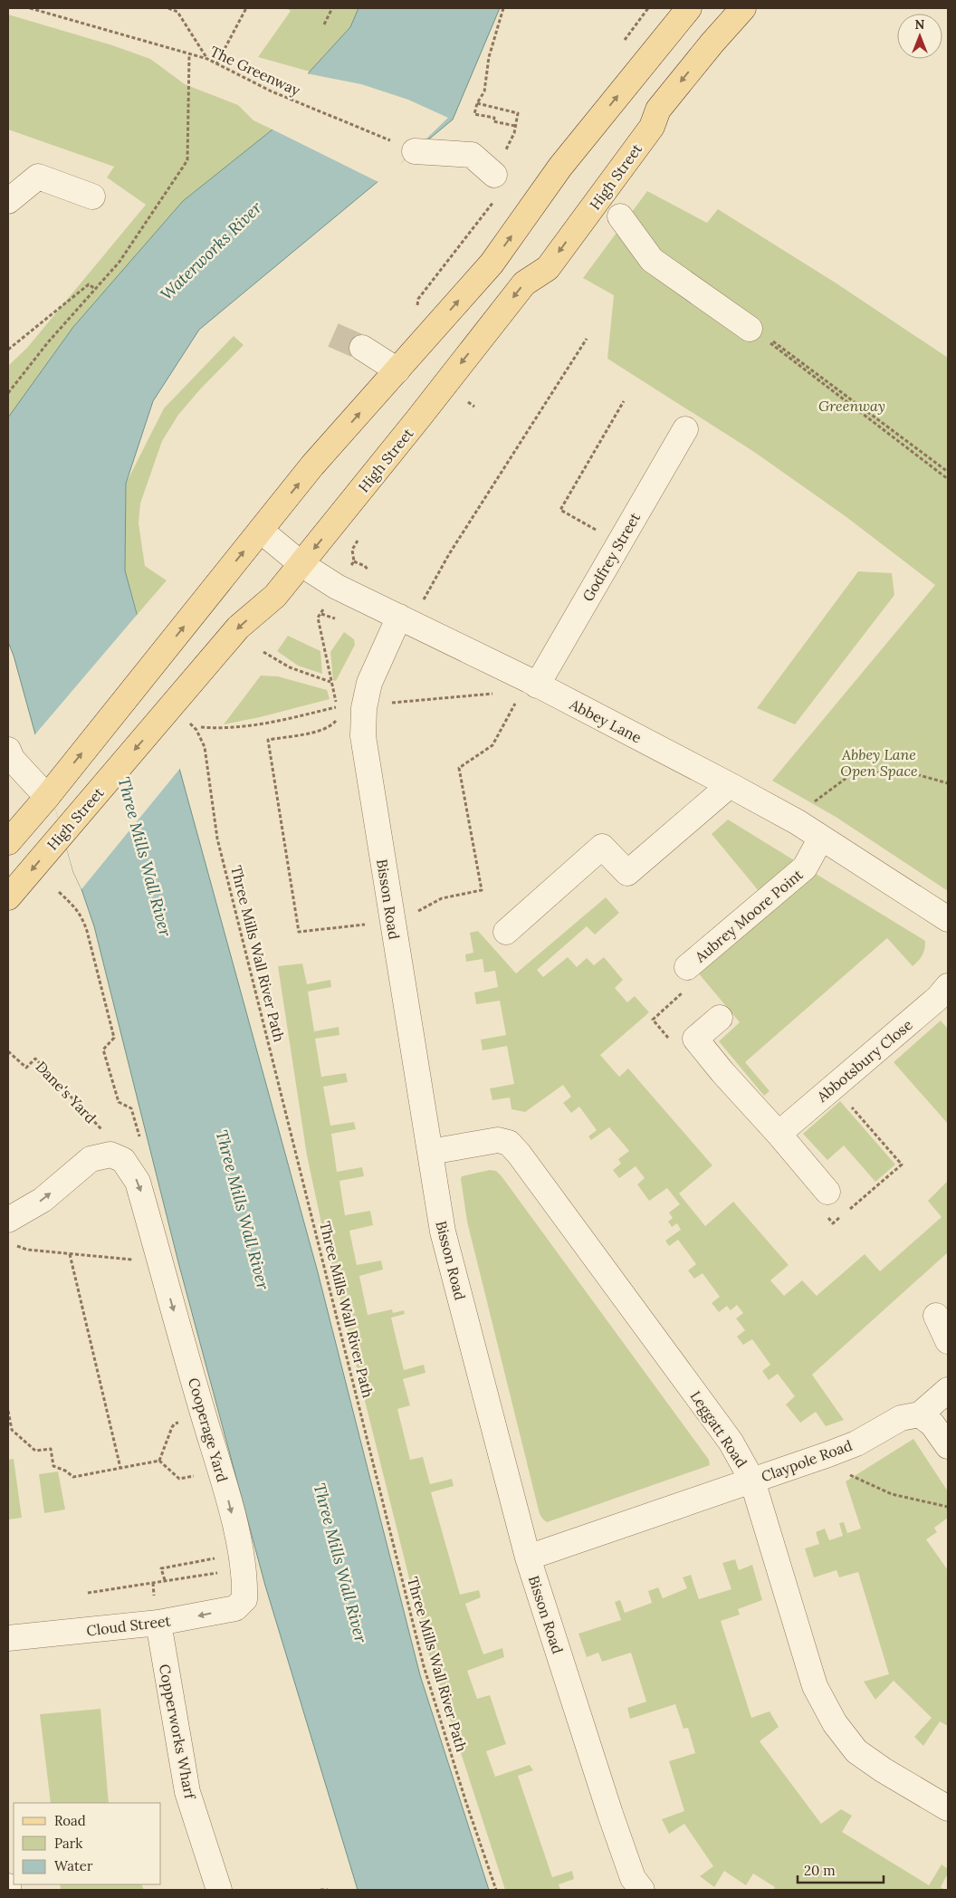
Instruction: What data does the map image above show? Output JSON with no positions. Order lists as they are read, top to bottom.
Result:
{
  "streets": {
    "main road": ["High Street"],
    "street": [
      "Godfrey Street",
      "Abbey Lane",
      "Bisson Road",
      "Aubrey Moore Point",
      "Abbotsbury Close",
      "Leggatt Road",
      "Cooperage Yard",
      "Claypole Road",
      "Cloud Street",
      "Copperworks Wharf"
    ],
    "path": ["The Greenway", "Three Mills Wall River Path", "Dane's Yard"]
  },
  "crossings": [
    ["High Street", "Abbey Lane"],
    ["Godfrey Street", "Abbey Lane"],
    ["Abbey Lane", "Bisson Road"],
    ["Abbey Lane", "Aubrey Moore Point"],
    ["Bisson Road", "Leggatt Road"],
    ["Bisson Road", "Claypole Road"],
    ["Leggatt Road", "Claypole Road"],
    ["Cooperage Yard", "Cloud Street"],
    ["Cloud Street", "Copperworks Wharf"]
  ],
  "one_way": ["Cooperage Yard", "Cloud Street"],
  "water": ["Waterworks River", "Three Mills Wall River"],
  "parks": ["Greenway", "Abbey Lane Open Space"],
  "legend": ["Road", "Park", "Water"],
  "scale_bar": "20 m",
  "north": "top"
}
